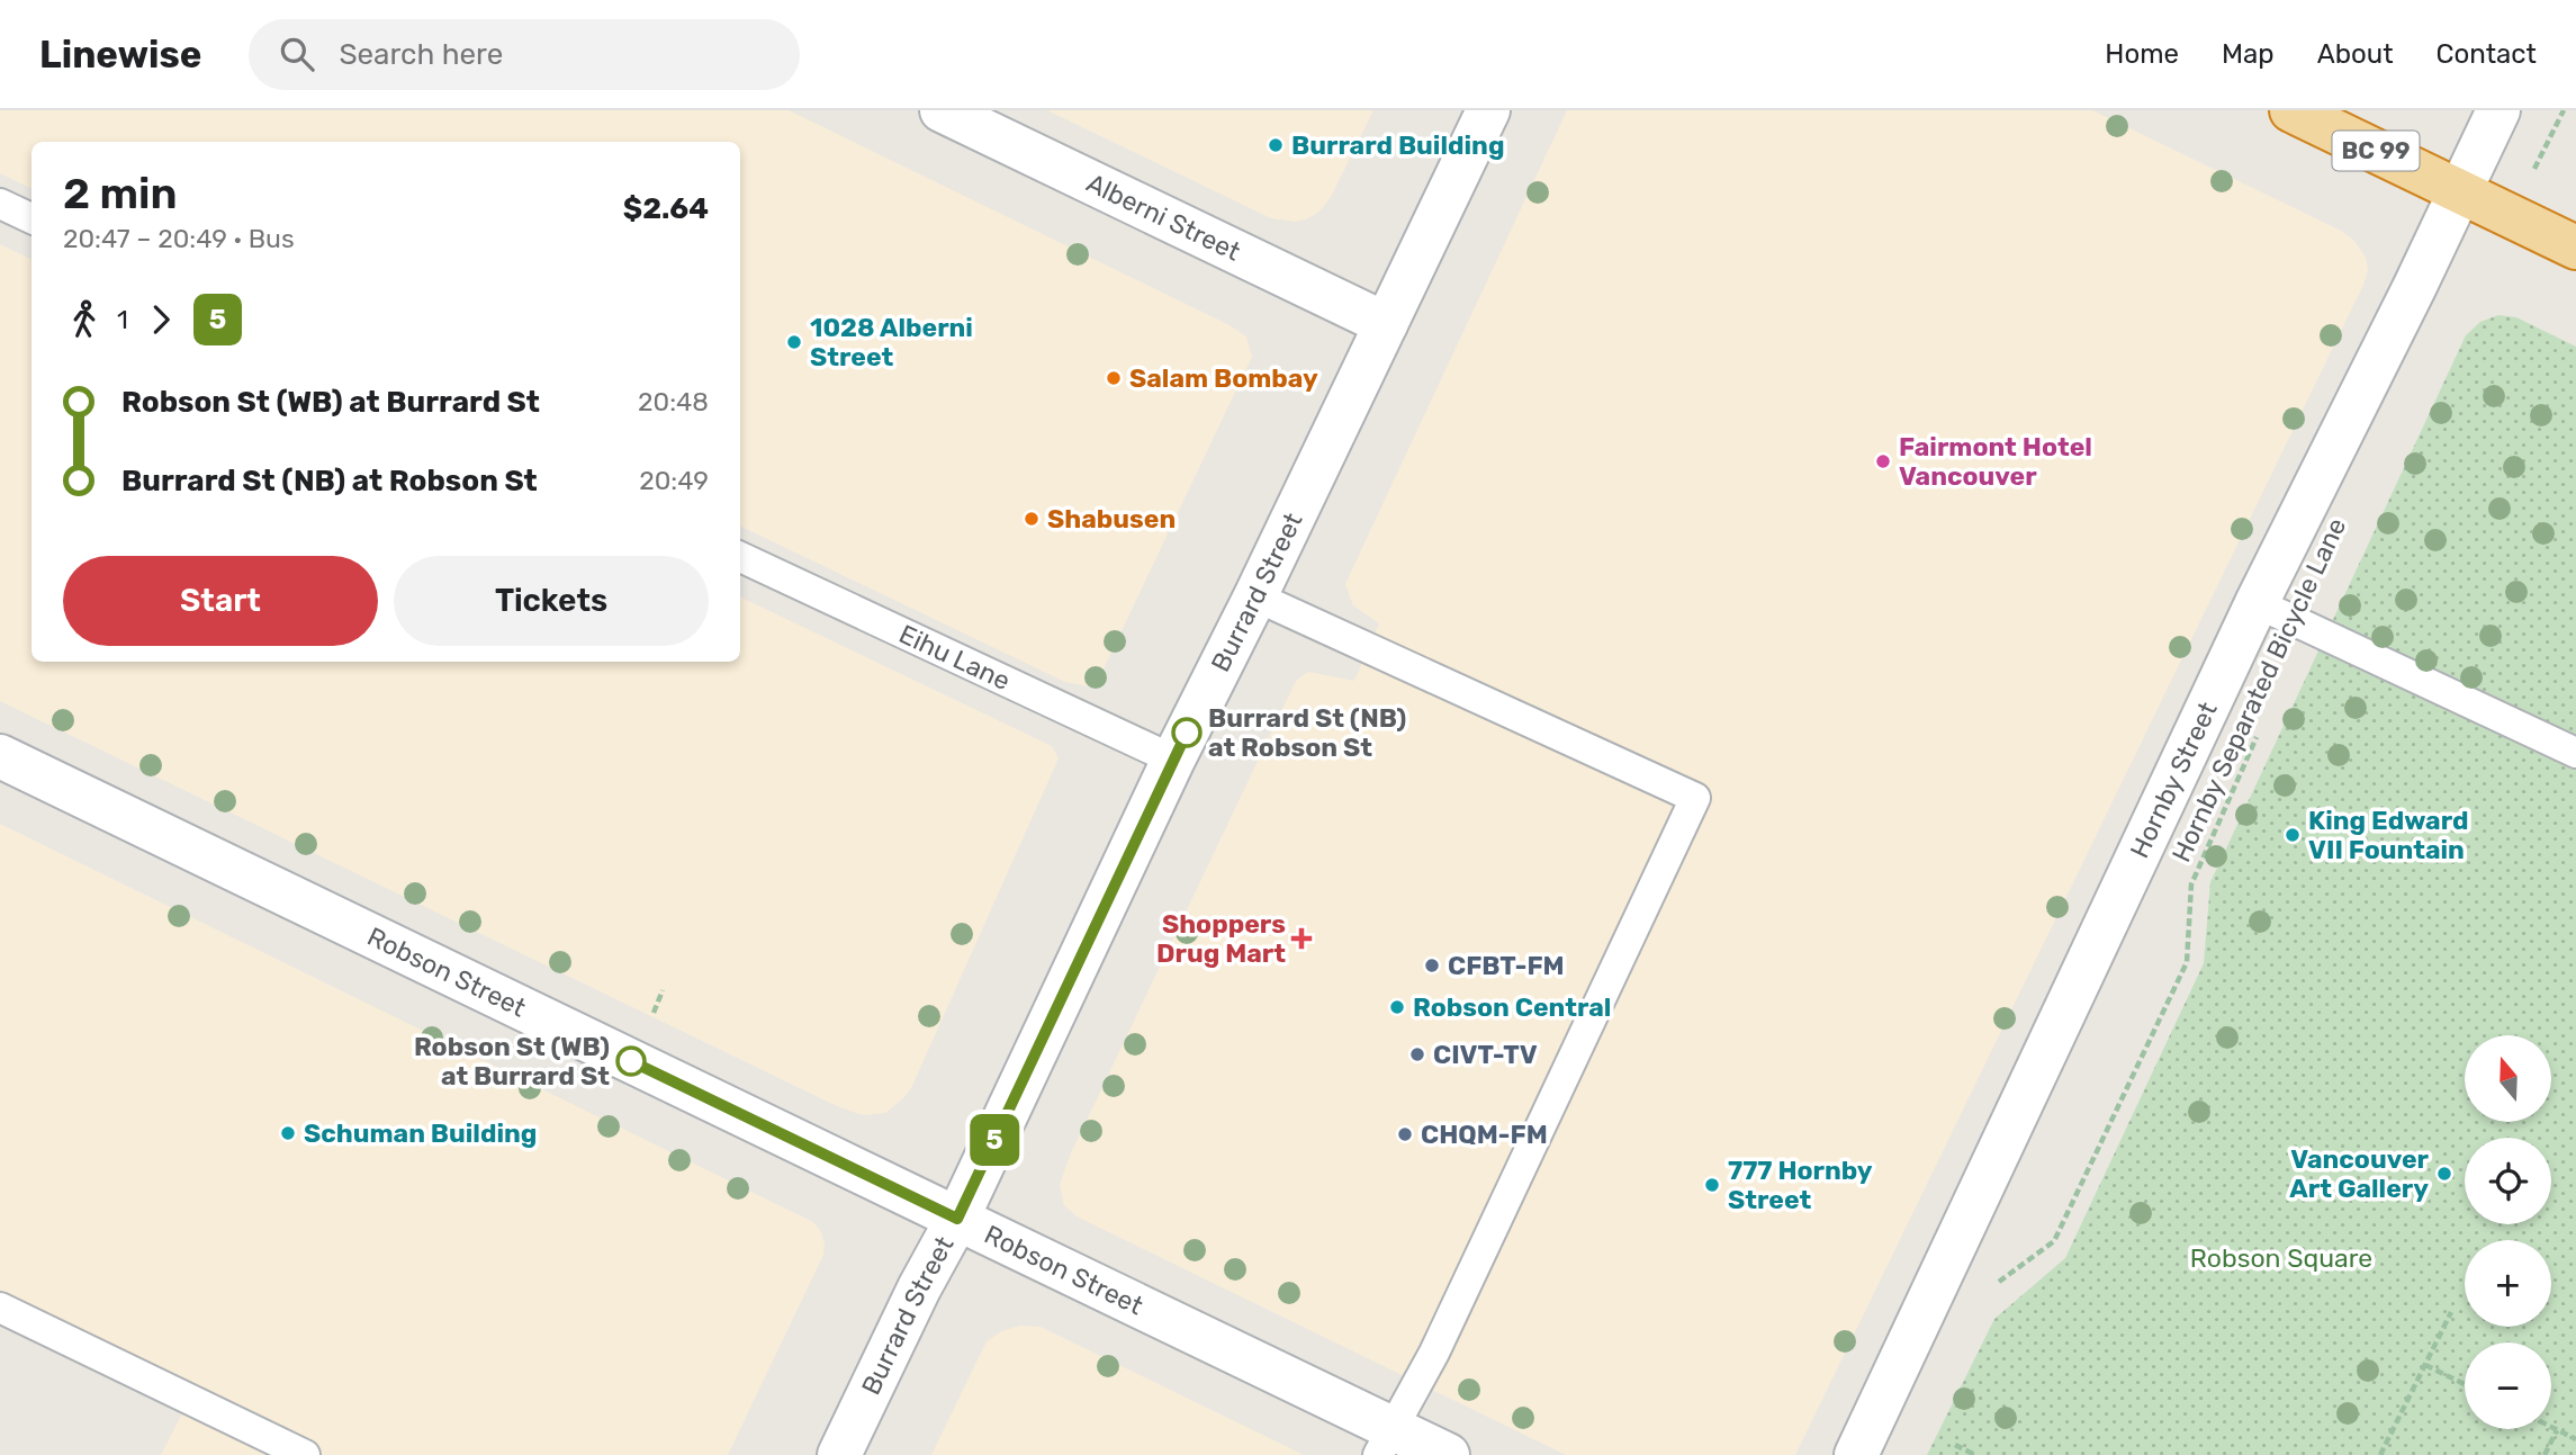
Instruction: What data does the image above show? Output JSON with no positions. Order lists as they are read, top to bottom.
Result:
{
  "streets": {
    "highway": ["BC 99"],
    "main road": [
      "Alberni Street",
      "Burrard Street",
      "Hornby Street",
      "Robson Street"
    ],
    "lane": ["Eihu Lane"],
    "path": ["Hornby Separated Bicycle Lane"]
  },
  "crossings": [
    ["BC 99", "Hornby Street"],
    ["Alberni Street", "Burrard Street"],
    ["Burrard Street", "Eihu Lane"],
    ["Burrard Street", "Robson Street"]
  ],
  "parks": ["Robson Square"],
  "places": {
    "other": [
      "Burrard Building",
      "1028 Alberni Street",
      "Salam Bombay",
      "Fairmont Hotel Vancouver",
      "Shabusen",
      "Burrard St (NB) at Robson St",
      "King Edward VII Fountain",
      "CFBT-FM",
      "Robson Central",
      "CIVT-TV",
      "Robson St (WB) at Burrard St",
      "Schuman Building",
      "CHQM-FM",
      "Vancouver Art Gallery",
      "777 Hornby Street"
    ],
    "health": ["Shoppers Drug Mart"]
  },
  "lines": ["bus line 5"],
  "north": "top",
  "page": {
    "header": "Linewise",
    "search": "Search here",
    "nav": [
      "Home",
      "Map",
      "About",
      "Contact"
    ],
    "on_map": "5",
    "heading": ["2 min", "20:47 – 20:49 · Bus", "$2.64"],
    "legs": ["1", "5"],
    "list": [
      {
        "name": "Robson St (WB) at Burrard St",
        "value": "20:48"
      },
      {
        "name": "Burrard St (NB) at Robson St",
        "value": "20:49"
      }
    ],
    "buttons": ["Start", "Tickets"],
    "map_buttons": ["+", "−"]
  }
}
